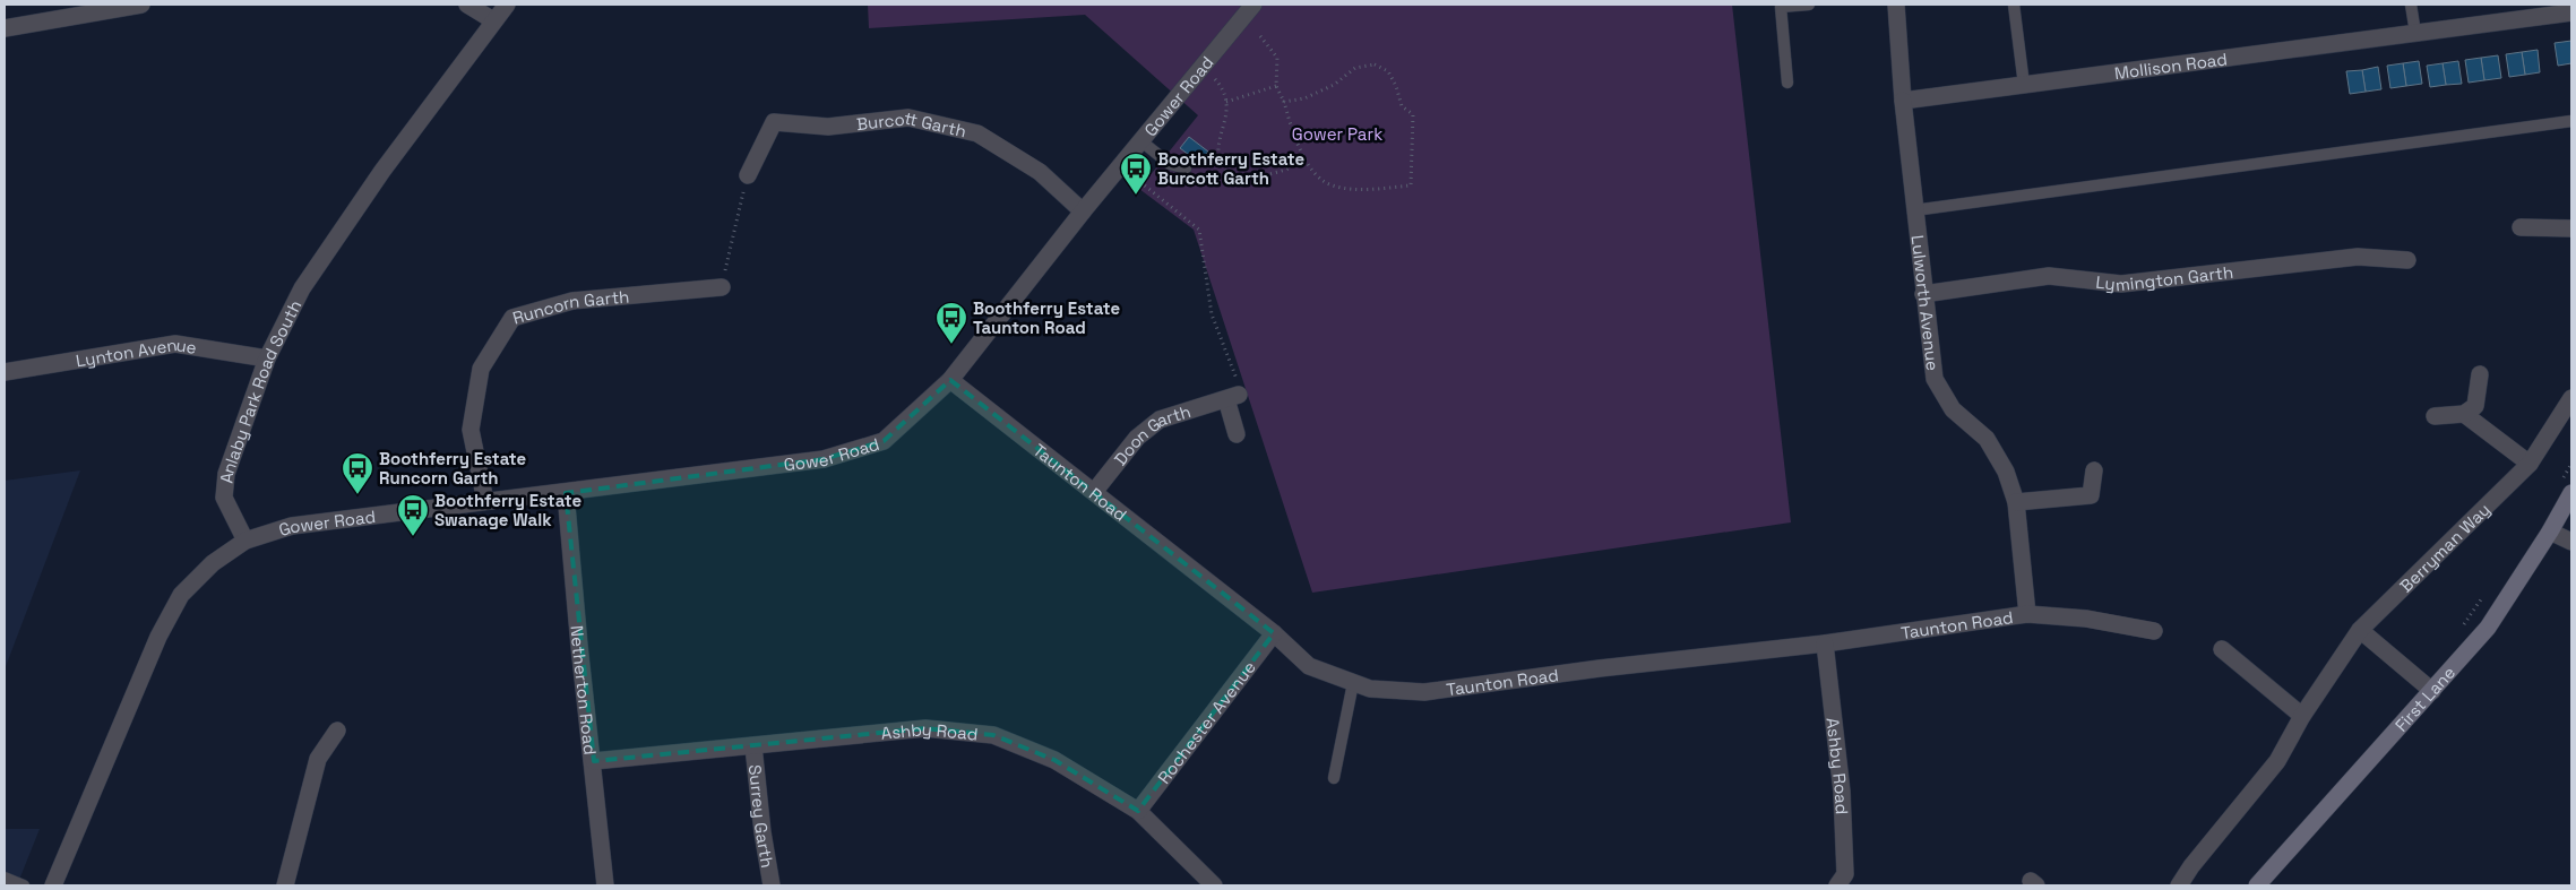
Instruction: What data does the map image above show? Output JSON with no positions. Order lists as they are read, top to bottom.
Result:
{
  "streets": {
    "street": [
      "Mollison Road",
      "Gower Road",
      "Burcott Garth",
      "Lymington Garth",
      "Lulworth Avenue",
      "Runcorn Garth",
      "Lynton Avenue",
      "Anlaby Park Road South",
      "Doon Garth",
      "Taunton Road",
      "Berryman Way",
      "Netherton Road",
      "First Lane",
      "Rochester Avenue",
      "Ashby Road",
      "Surrey Garth"
    ]
  },
  "crossings": [
    ["Mollison Road", "Lulworth Avenue"],
    ["Gower Road", "Burcott Garth"],
    ["Gower Road", "Runcorn Garth"],
    ["Gower Road", "Anlaby Park Road South"],
    ["Gower Road", "Taunton Road"],
    ["Gower Road", "Netherton Road"],
    ["Lymington Garth", "Lulworth Avenue"],
    ["Lulworth Avenue", "Taunton Road"],
    ["Lynton Avenue", "Anlaby Park Road South"],
    ["Doon Garth", "Taunton Road"],
    ["Taunton Road", "Rochester Avenue"],
    ["Taunton Road", "Ashby Road"],
    ["Netherton Road", "Ashby Road"],
    ["Rochester Avenue", "Ashby Road"],
    ["Ashby Road", "Surrey Garth"]
  ],
  "parks": ["Gower Park"],
  "places": {
    "bus stop": [
      "Boothferry Estate Burcott Garth",
      "Boothferry Estate Taunton Road",
      "Boothferry Estate Runcorn Garth",
      "Boothferry Estate Swanage Walk"
    ]
  }
}
